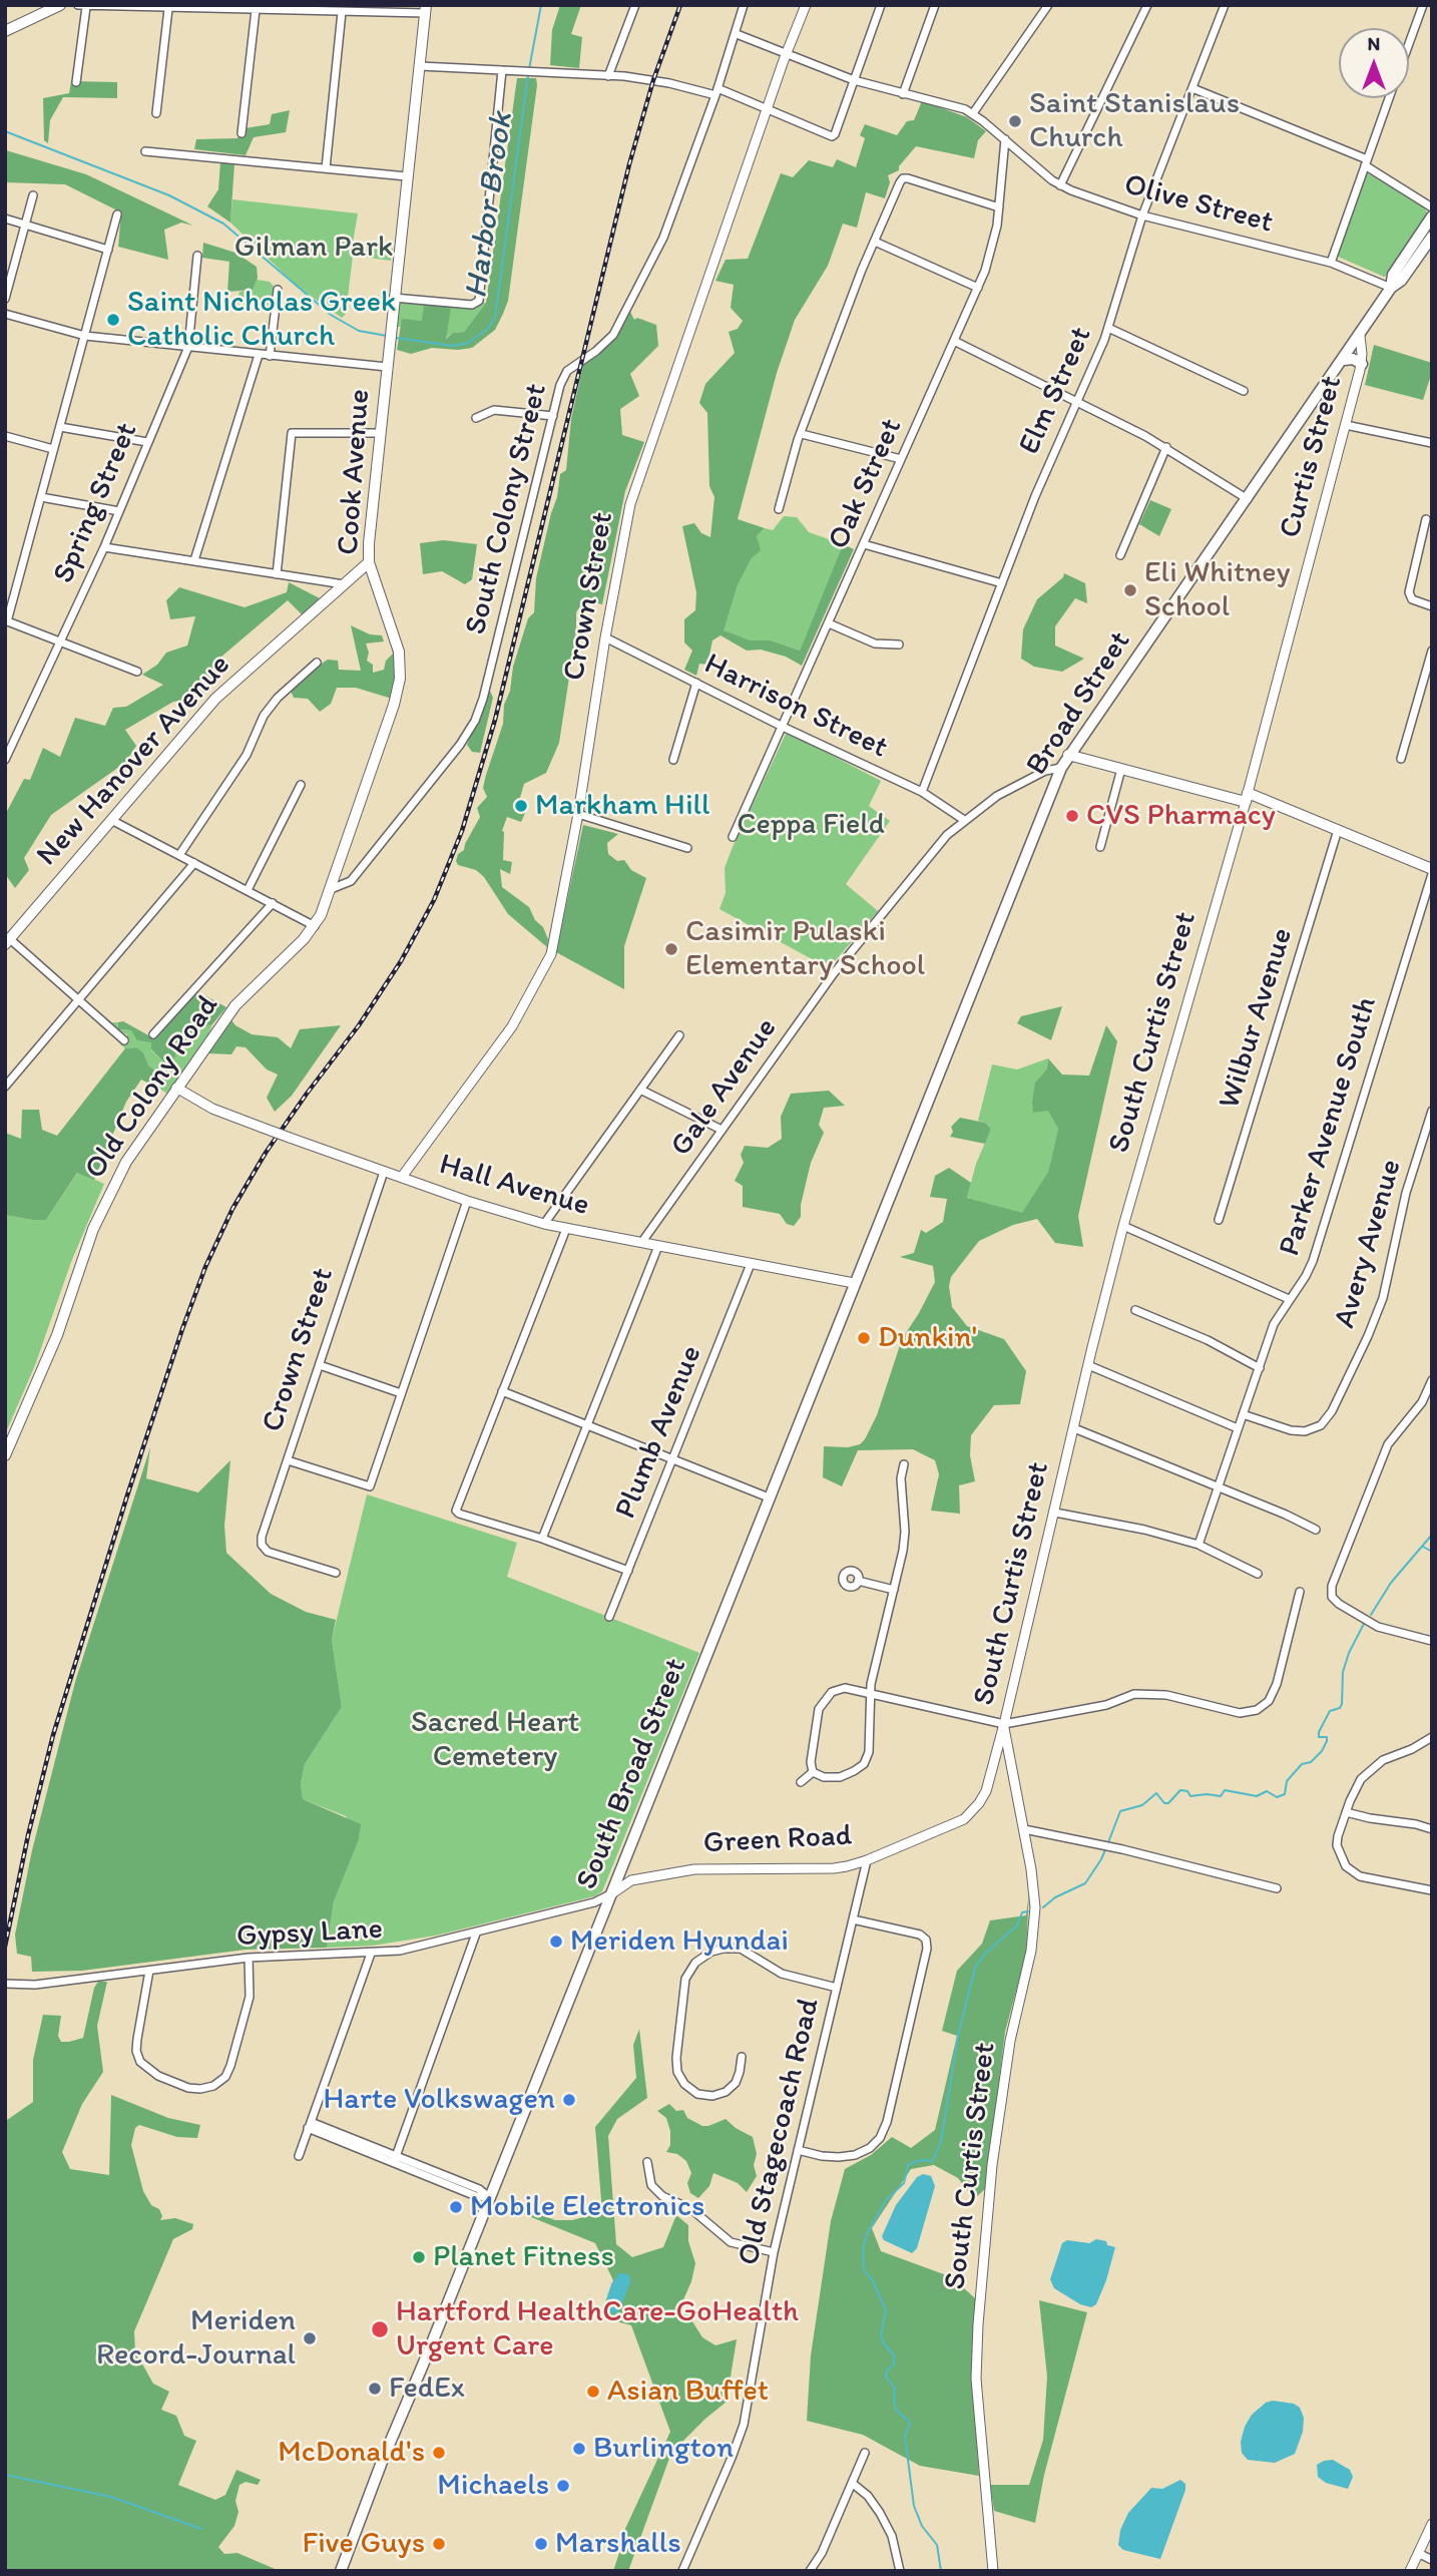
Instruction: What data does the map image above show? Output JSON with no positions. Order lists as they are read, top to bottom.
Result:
{
  "streets": {
    "main road": [
      "Cook Avenue",
      "Broad Street",
      "New Hanover Avenue",
      "Old Colony Road",
      "South Broad Street"
    ],
    "street": [
      "Olive Street",
      "Elm Street",
      "Curtis Street",
      "Oak Street",
      "Spring Street",
      "South Colony Street",
      "Crown Street",
      "Harrison Street",
      "Wilbur Avenue",
      "South Curtis Street",
      "Gale Avenue",
      "Parker Avenue South",
      "Hall Avenue",
      "Avery Avenue",
      "Plumb Avenue",
      "Green Road",
      "Gypsy Lane",
      "Old Stagecoach Road"
    ]
  },
  "crossings": [
    ["Olive Street", "Elm Street"],
    ["Olive Street", "Oak Street"],
    ["Olive Street", "South Colony Street"],
    ["Olive Street", "Crown Street"],
    ["Olive Street", "Broad Street"],
    ["Elm Street", "Harrison Street"],
    ["Curtis Street", "Broad Street"],
    ["Curtis Street", "South Curtis Street"],
    ["Cook Avenue", "South Colony Street"],
    ["Cook Avenue", "New Hanover Avenue"],
    ["Cook Avenue", "Old Colony Road"],
    ["Oak Street", "Harrison Street"],
    ["Crown Street", "Harrison Street"],
    ["Crown Street", "Hall Avenue"],
    ["Broad Street", "Gale Avenue"],
    ["Broad Street", "South Broad Street"],
    ["Harrison Street", "Gale Avenue"],
    ["South Curtis Street", "Green Road"],
    ["Old Colony Road", "Hall Avenue"],
    ["Gale Avenue", "Hall Avenue"],
    ["Parker Avenue South", "Avery Avenue"],
    ["Hall Avenue", "Plumb Avenue"],
    ["Hall Avenue", "South Broad Street"],
    ["South Broad Street", "Green Road"],
    ["South Broad Street", "Gypsy Lane"],
    ["Green Road", "Gypsy Lane"],
    ["Green Road", "Old Stagecoach Road"]
  ],
  "water": ["Harbor Brook"],
  "parks": ["Gilman Park", "Ceppa Field", "Sacred Heart Cemetery"],
  "places": [
    "Saint Stanislaus Church",
    "Saint Nicholas Greek Catholic Church",
    "Eli Whitney School",
    "Markham Hill",
    "CVS Pharmacy",
    "Casimir Pulaski Elementary School",
    "Dunkin'",
    "Meriden Hyundai",
    "Harte Volkswagen",
    "Mobile Electronics",
    "Planet Fitness",
    "Hartford HealthCare-GoHealth Urgent Care",
    "Meriden Record-Journal",
    "FedEx",
    "Asian Buffet",
    "Burlington",
    "McDonald's",
    "Michaels",
    "Five Guys",
    "Marshalls"
  ],
  "north": "top"
}
